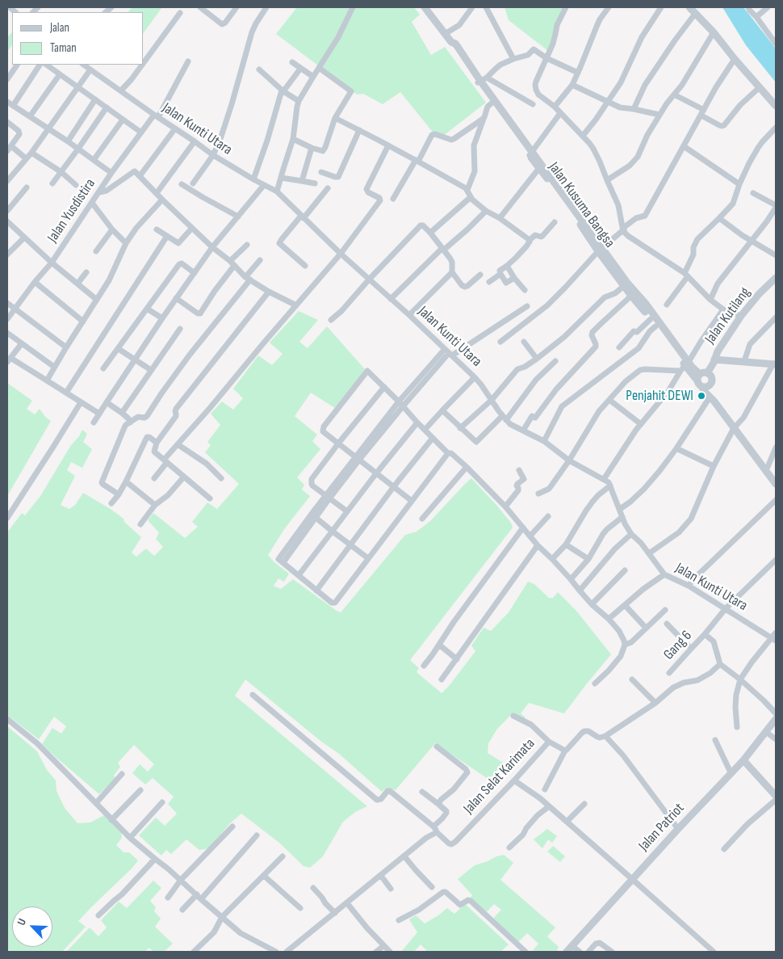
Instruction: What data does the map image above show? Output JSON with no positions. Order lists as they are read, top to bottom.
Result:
{
  "streets": {
    "street": [
      "Jalan Kunti Utara",
      "Jalan Kusuma Bangsa",
      "Jalan Yusdistira",
      "Jalan Kutilang",
      "Gang 6",
      "Jalan Selat Karimata",
      "Jalan Patriot"
    ]
  },
  "crossings": [
    ["Jalan Kunti Utara", "Jalan Yusdistira"],
    ["Jalan Kunti Utara", "Gang 6"],
    ["Jalan Kusuma Bangsa", "Jalan Kutilang"]
  ],
  "places": ["Penjahit DEWI"],
  "legend": ["Jalan", "Taman"],
  "north": "top left"
}
